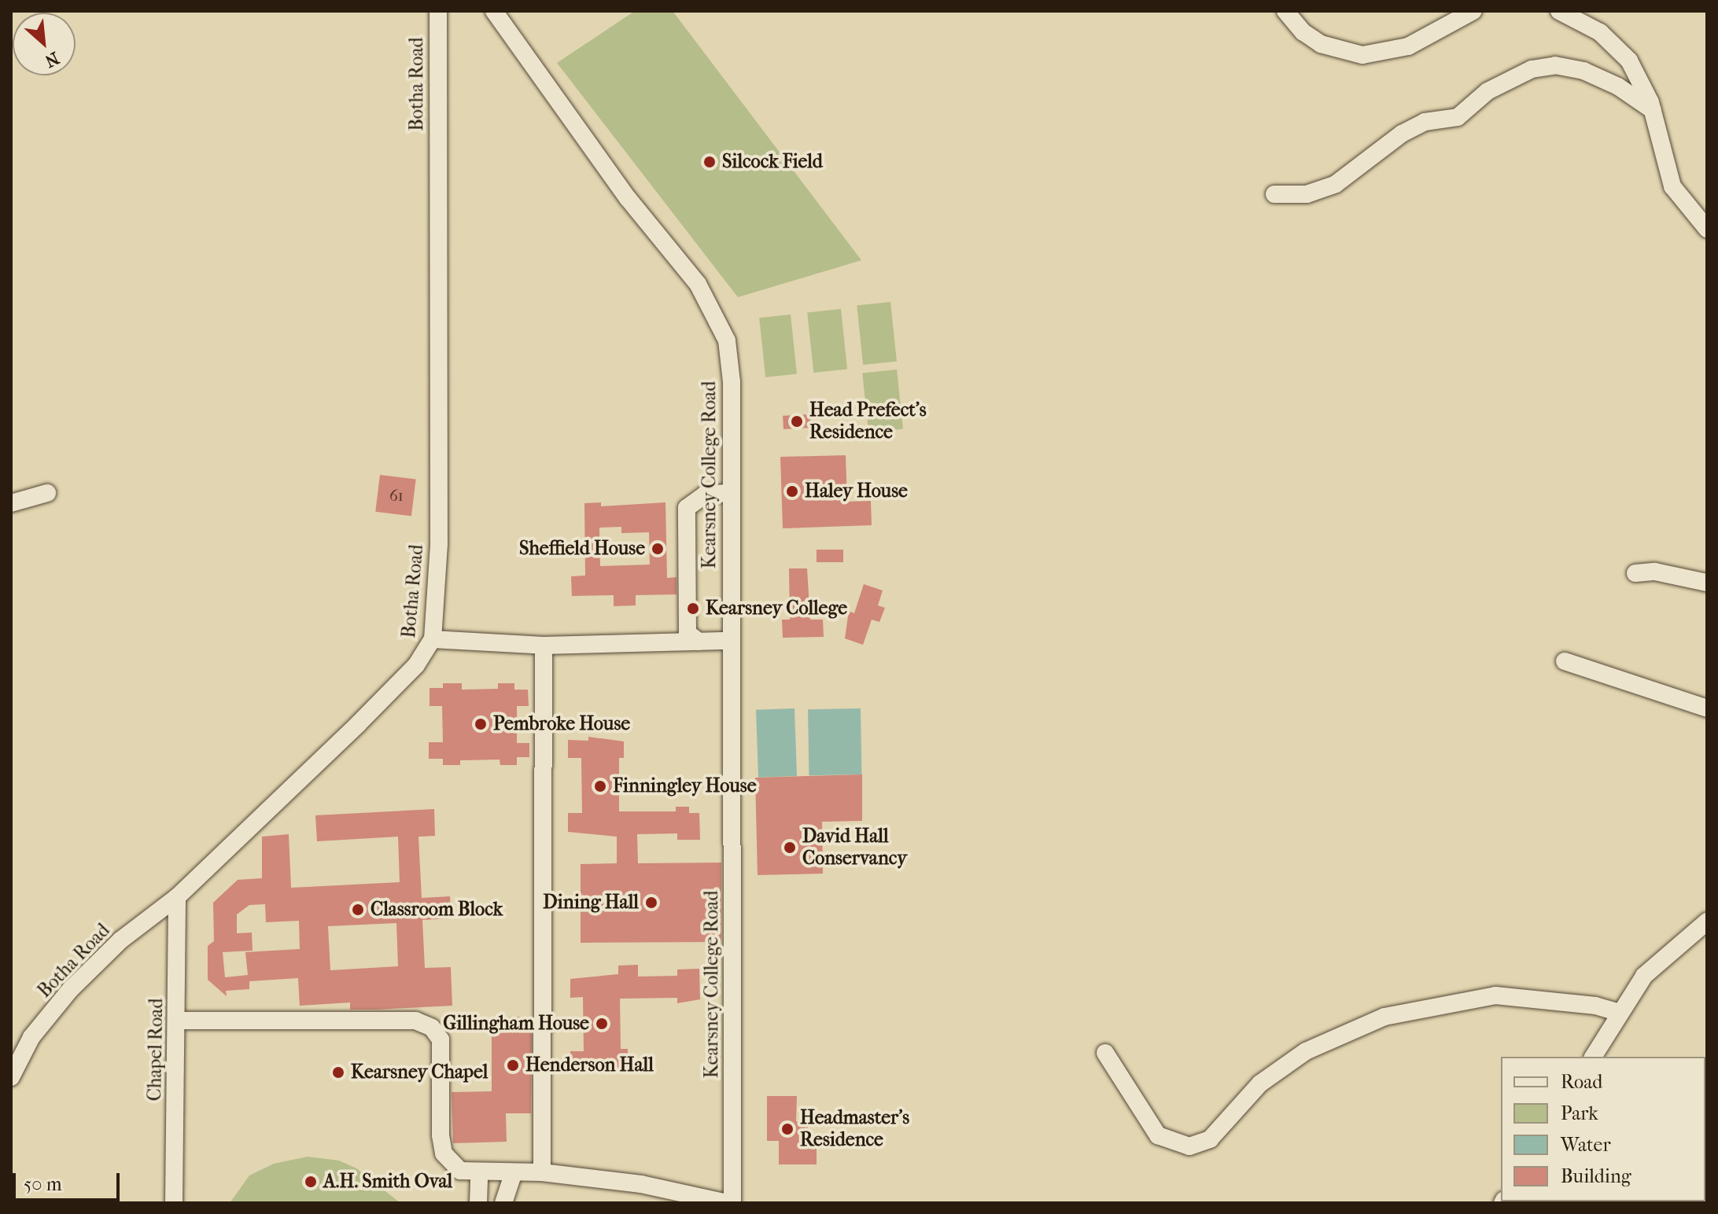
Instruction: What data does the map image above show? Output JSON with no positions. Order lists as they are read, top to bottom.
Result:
{
  "streets": {
    "street": ["Botha Road", "Kearsney College Road", "Chapel Road"]
  },
  "crossings": [
    ["Botha Road", "Chapel Road"]
  ],
  "places": [
    "Silcock Field",
    "Head Prefect's Residence",
    "Haley House",
    "Sheffield House",
    "Kearsney College",
    "Pembroke House",
    "Finningley House",
    "David Hall Conservancy",
    "Dining Hall",
    "Classroom Block",
    "Gillingham House",
    "Henderson Hall",
    "Kearsney Chapel",
    "Headmaster's Residence",
    "A.H. Smith Oval"
  ],
  "house_numbers": ["61"],
  "legend": [
    "Road",
    "Park",
    "Water",
    "Building"
  ],
  "scale_bar": "50 m",
  "north": "bottom right"
}
